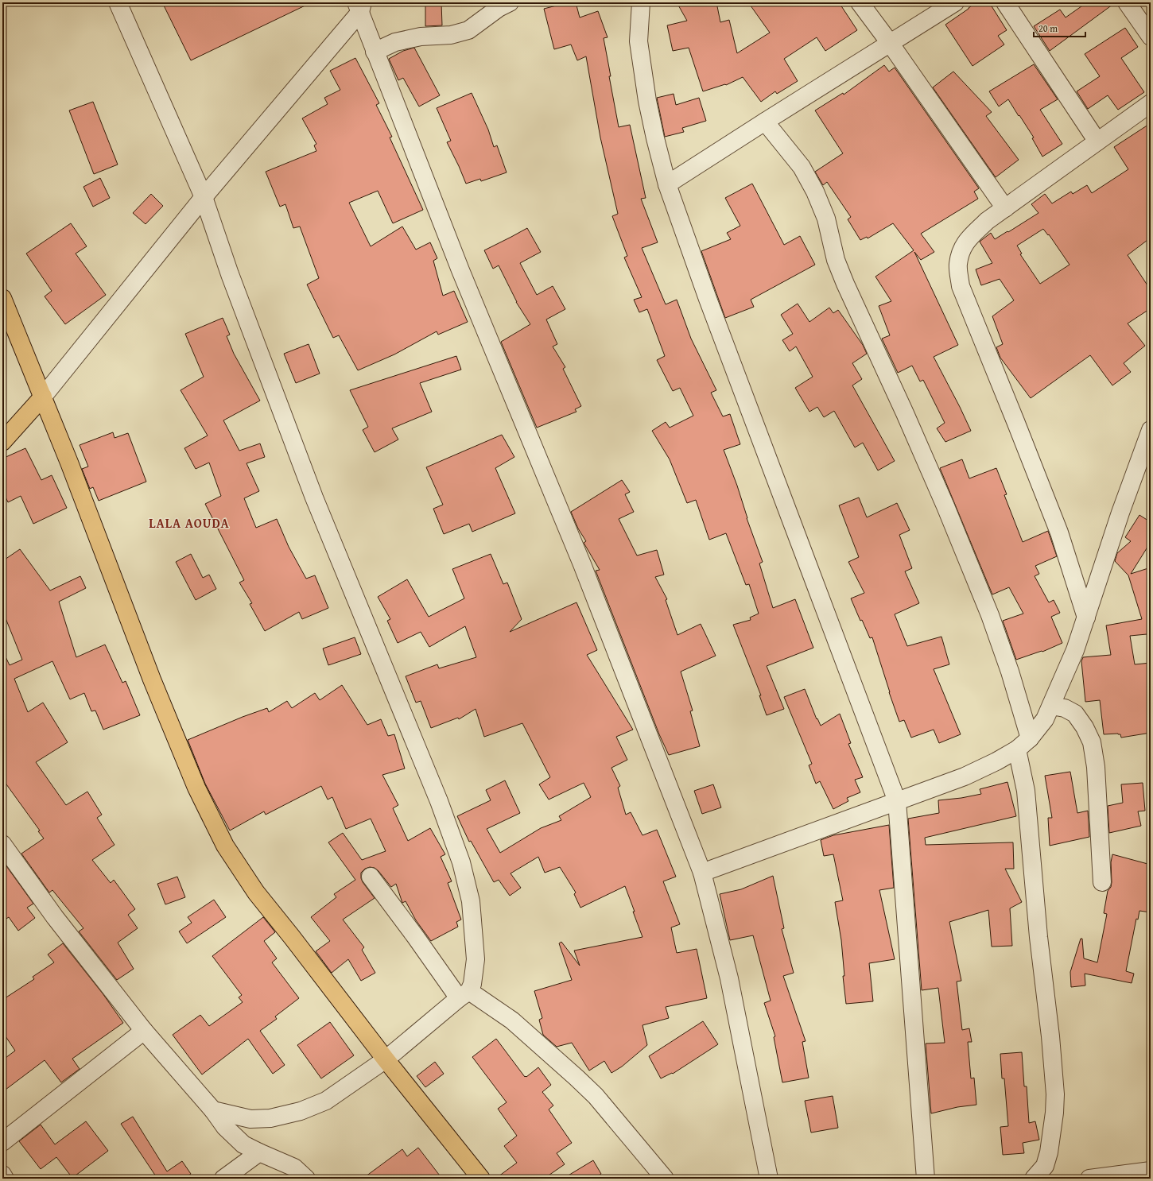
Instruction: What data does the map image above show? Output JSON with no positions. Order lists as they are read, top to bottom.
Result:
{
  "districts": ["LALA AOUDA"],
  "scale_bar": "20 m"
}
